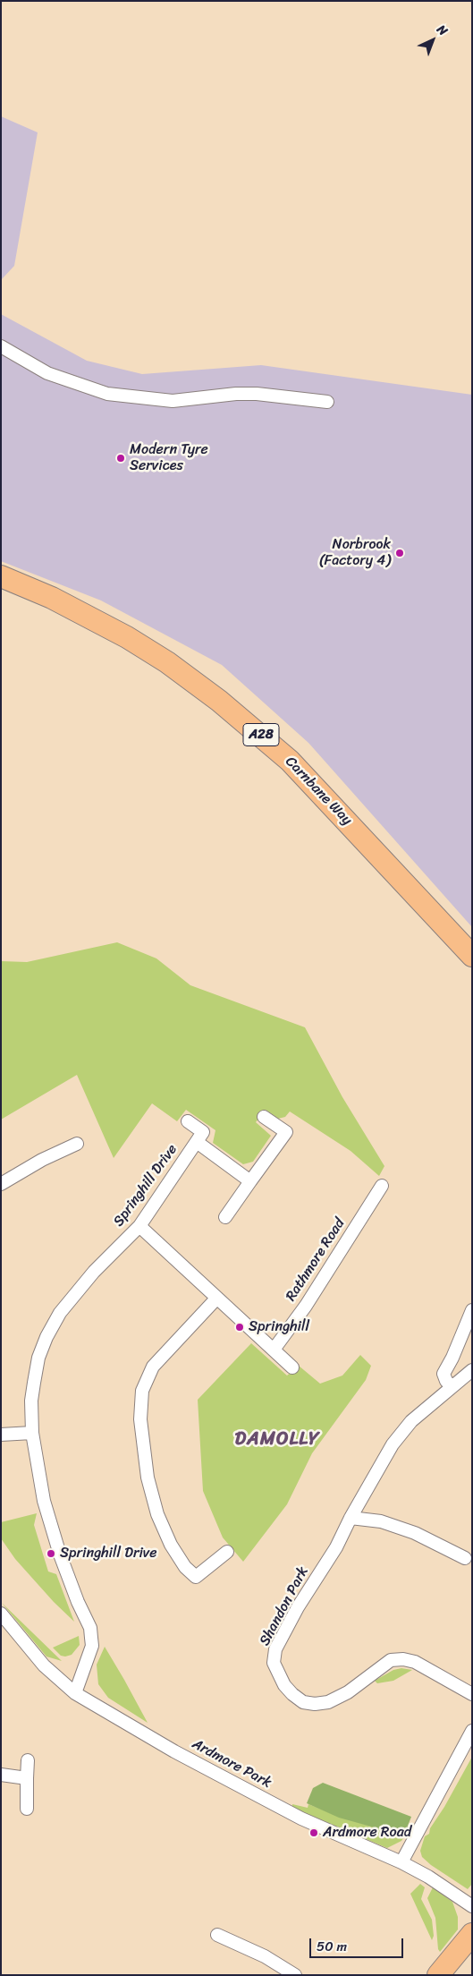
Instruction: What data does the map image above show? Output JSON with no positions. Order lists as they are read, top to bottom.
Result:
{
  "streets": {
    "highway": ["A28", "Carnbane Way"],
    "street": [
      "Springhill Drive",
      "Rathmore Road",
      "Shandon Park",
      "Ardmore Park"
    ]
  },
  "crossings": [
    ["Springhill Drive", "Ardmore Park"]
  ],
  "districts": ["DAMOLLY"],
  "places": [
    "Modern Tyre Services",
    "Norbrook (Factory 4)",
    "Springhill",
    "Springhill Drive",
    "Ardmore Road"
  ],
  "scale_bar": "50 m",
  "north": "top right"
}
